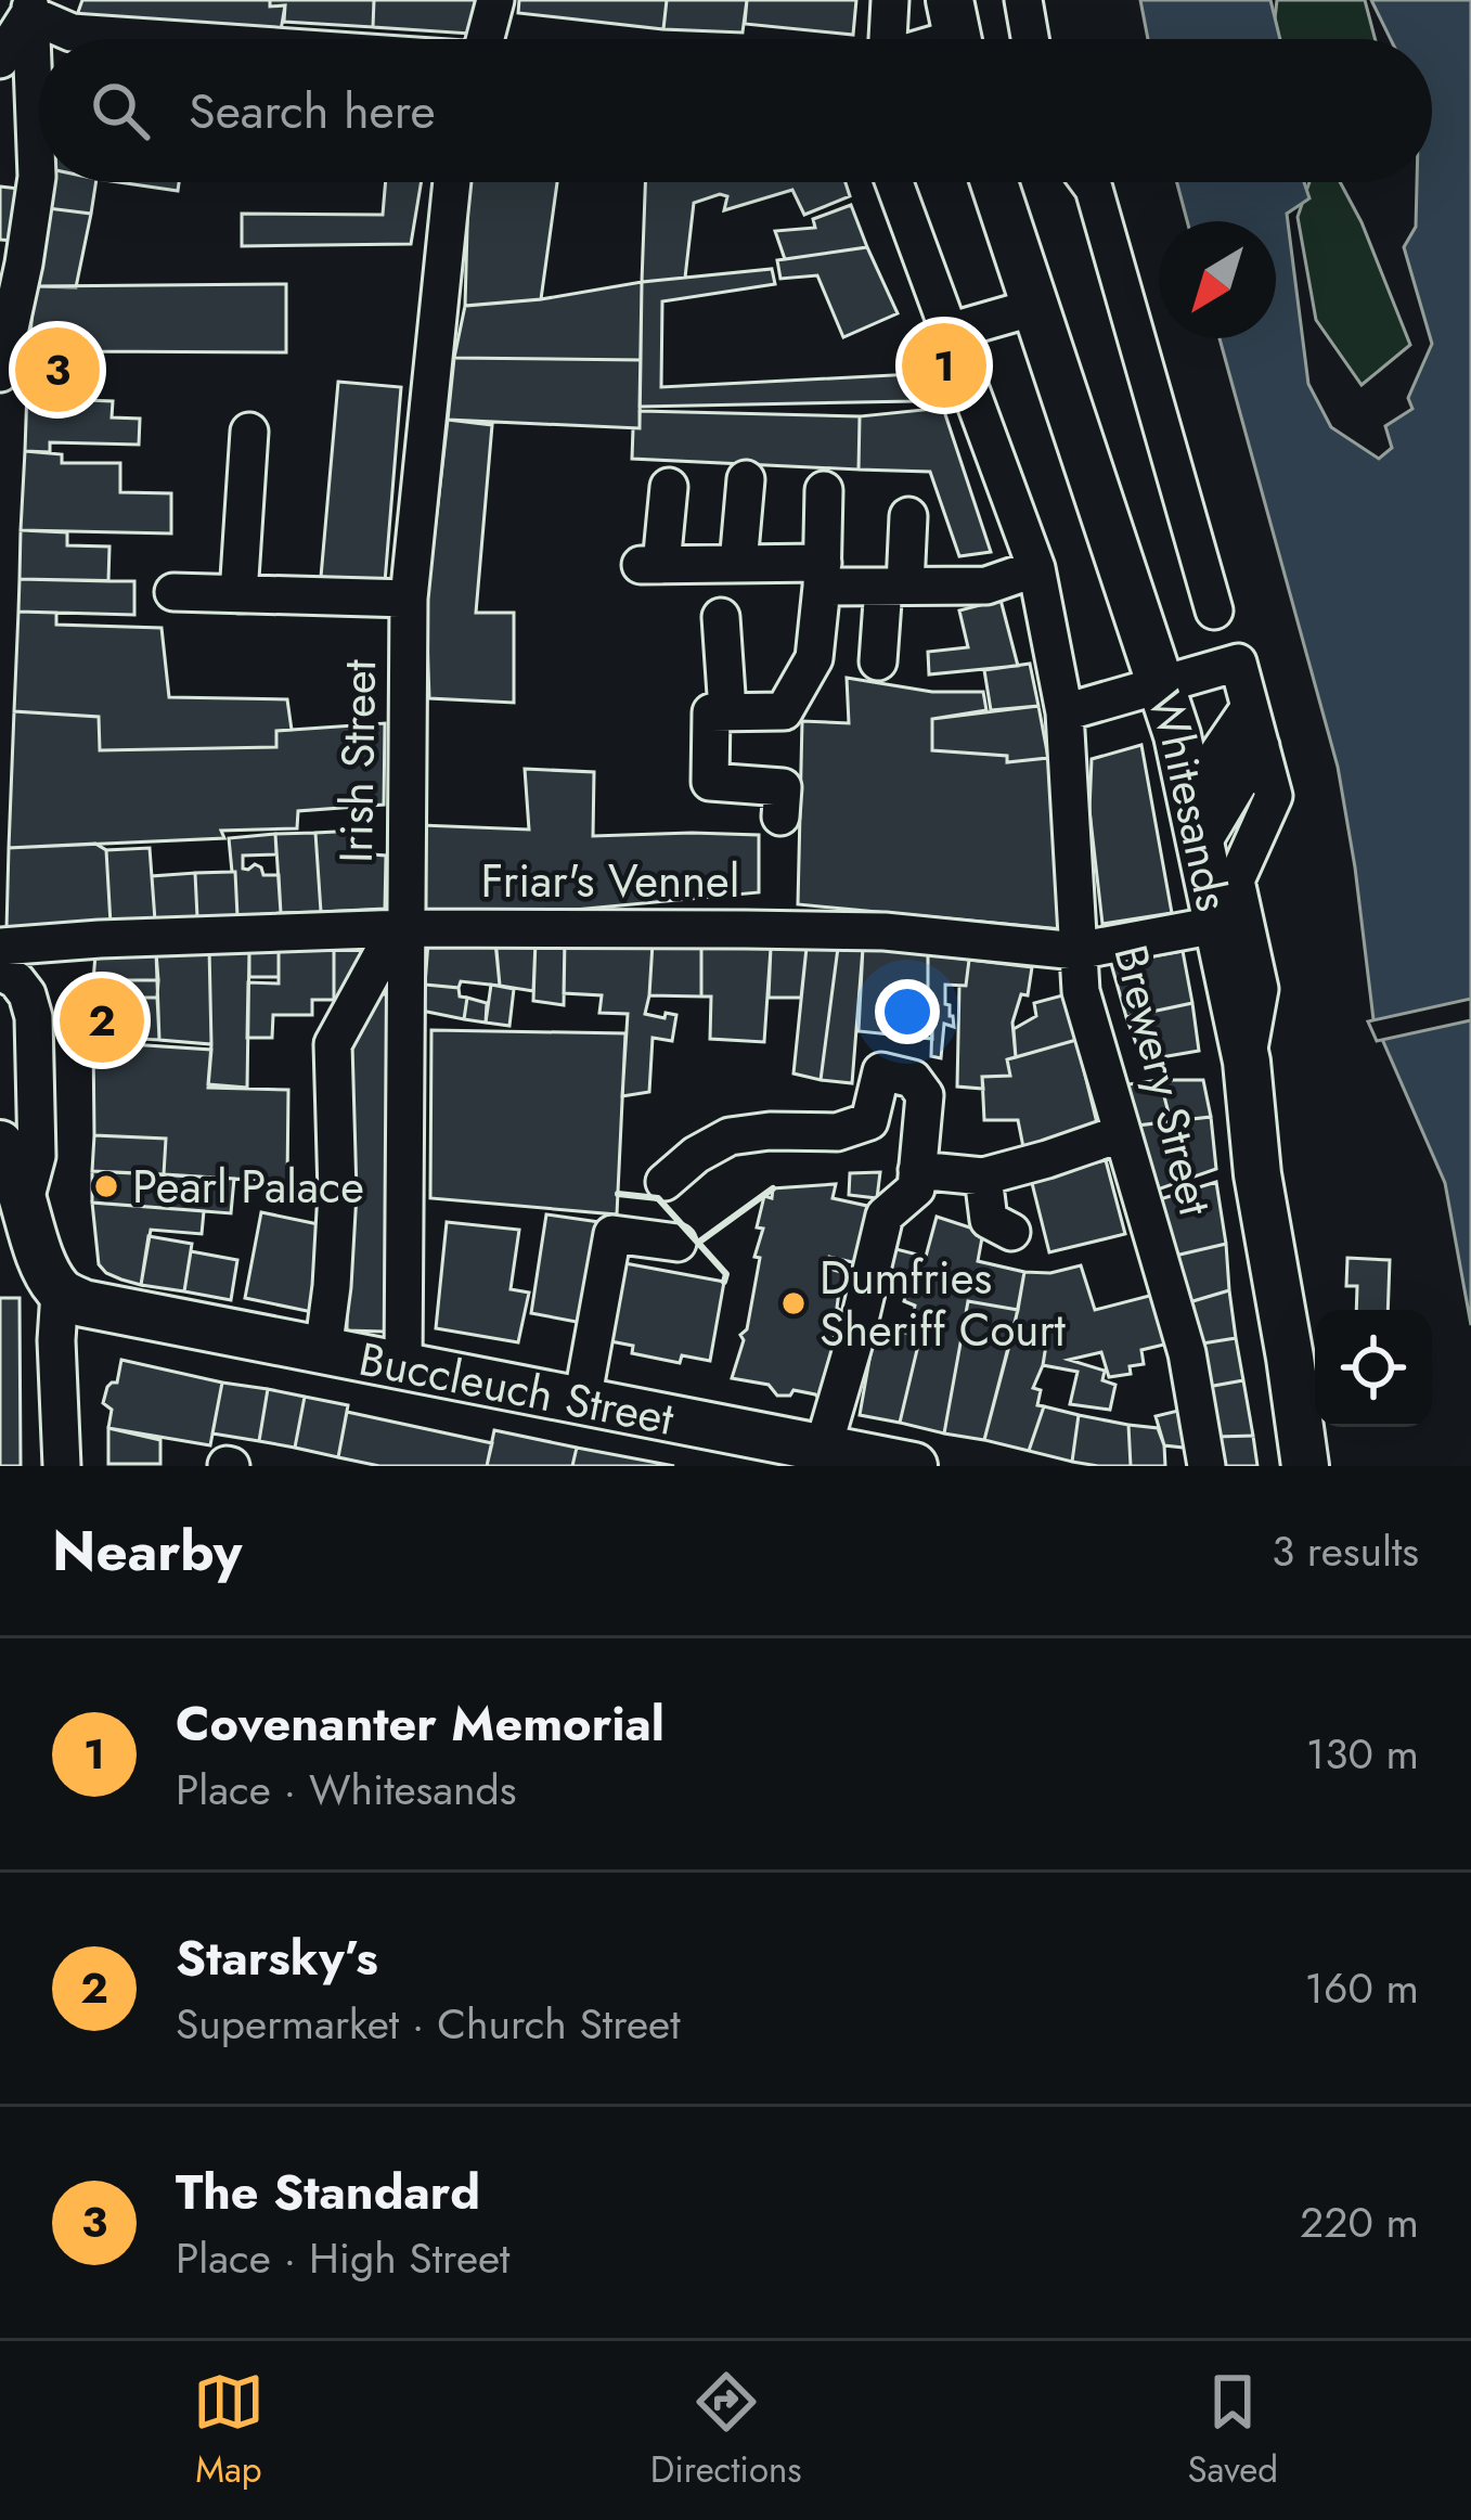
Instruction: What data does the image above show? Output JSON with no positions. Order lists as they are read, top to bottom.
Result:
{
  "streets": {
    "main road": ["Whitesands", "Buccleuch Street"],
    "street": ["Irish Street", "Friar's Vennel", "Brewery Street"]
  },
  "crossings": [
    ["Irish Street", "Friar's Vennel"],
    ["Irish Street", "Buccleuch Street"],
    ["Whitesands", "Friar's Vennel"],
    ["Friar's Vennel", "Brewery Street"]
  ],
  "places": ["Pearl Palace", "Dumfries Sheriff Court"],
  "north": "bottom left",
  "page": {
    "search": "Search here",
    "pins": ["1", "3", "2"],
    "heading": ["Nearby", "3 results"],
    "list": [
      {
        "mark": "1",
        "name": "Covenanter Memorial",
        "note": "Place · Whitesands",
        "value": "130 m"
      },
      {
        "mark": "2",
        "name": "Starsky’s",
        "note": "Supermarket · Church Street",
        "value": "160 m"
      },
      {
        "mark": "3",
        "name": "The Standard",
        "note": "Place · High Street",
        "value": "220 m"
      }
    ],
    "nav": ["Map", "Directions", "Saved"]
  }
}
